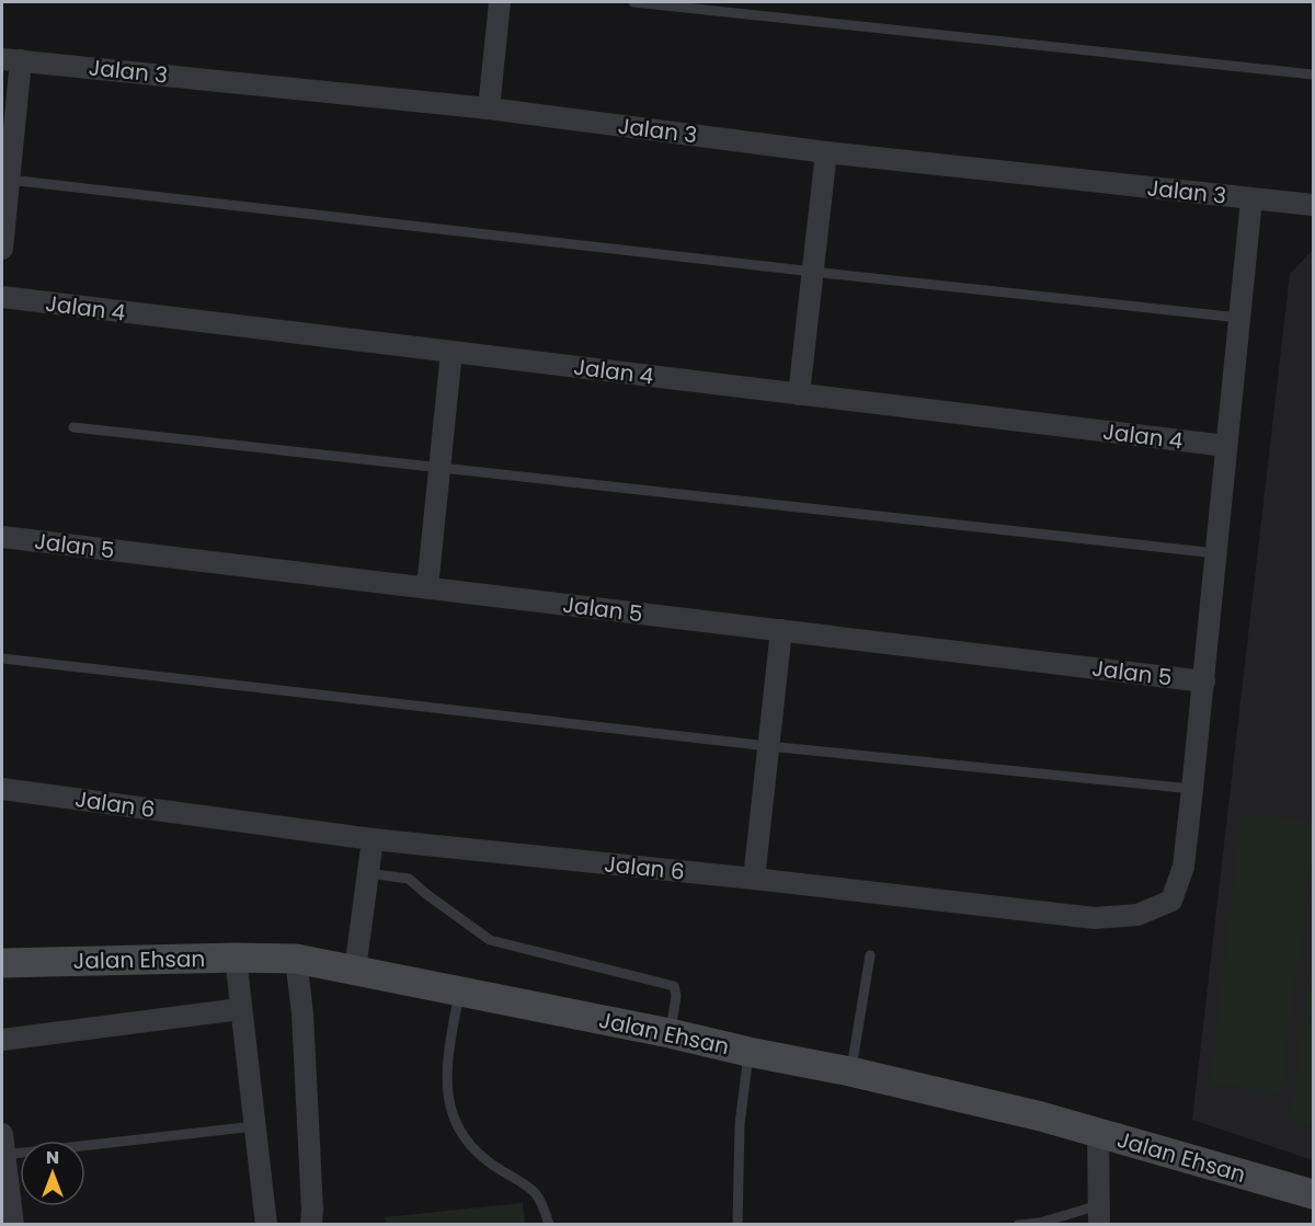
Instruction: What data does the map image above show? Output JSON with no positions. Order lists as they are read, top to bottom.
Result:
{
  "streets": {
    "main road": ["Jalan Ehsan"],
    "street": [
      "Jalan 3",
      "Jalan 4",
      "Jalan 5",
      "Jalan 6"
    ]
  },
  "crossings": [
    ["Jalan 3", "Jalan 6"],
    ["Jalan 4", "Jalan 6"],
    ["Jalan 5", "Jalan 6"]
  ],
  "north": "top"
}
